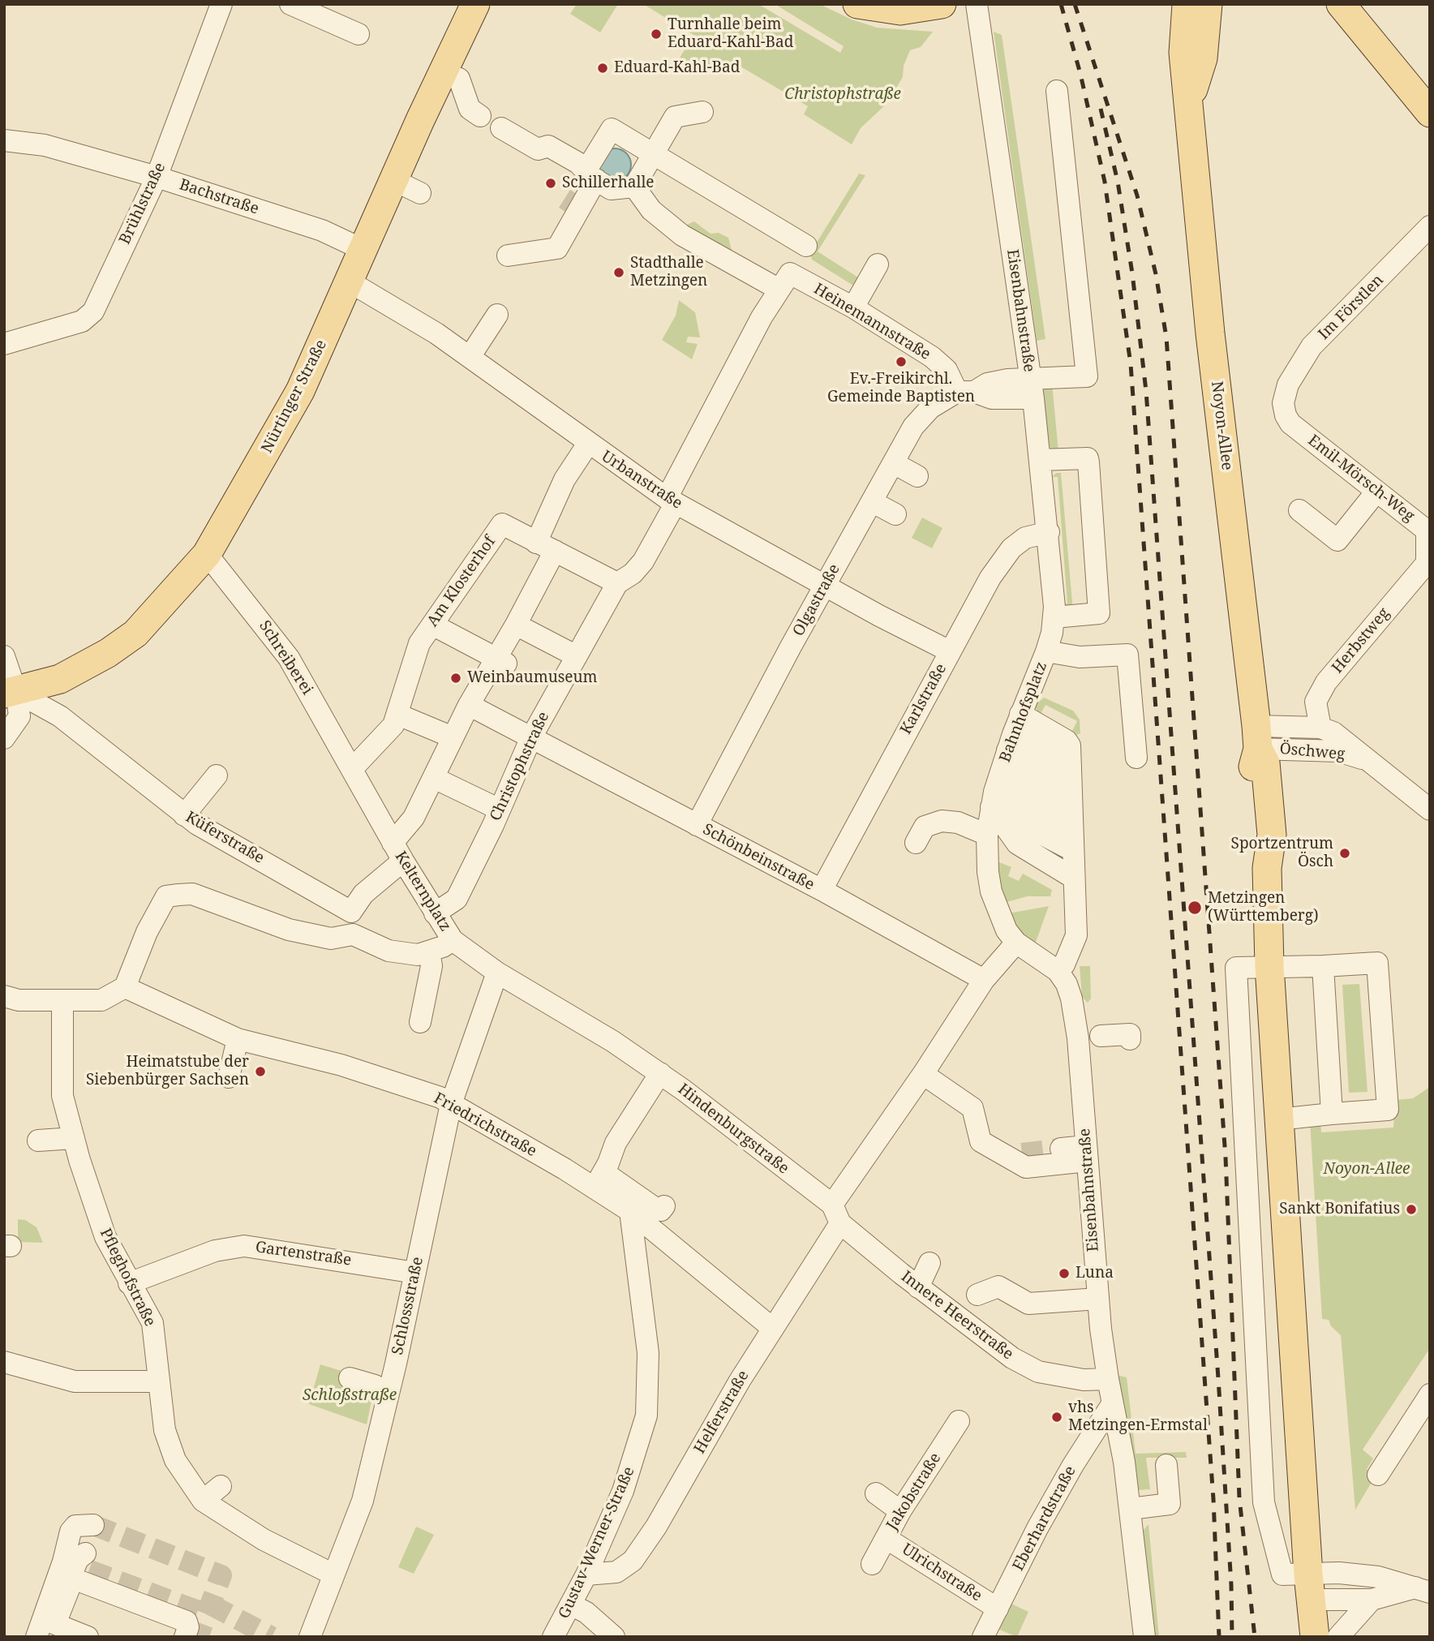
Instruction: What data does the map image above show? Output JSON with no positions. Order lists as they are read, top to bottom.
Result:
{
  "streets": {
    "main road": ["Nürtinger Straße", "Noyon-Allee"],
    "street": [
      "Bachstraße",
      "Brühlstraße",
      "Im Förstlen",
      "Eisenbahnstraße",
      "Heinemannstraße",
      "Emil-Mörsch-Weg",
      "Urbanstraße",
      "Am Klosterhof",
      "Olgastraße",
      "Herbstweg",
      "Schreiberei",
      "Karlstraße",
      "Bahnhofsplatz",
      "Öschweg",
      "Christophstraße",
      "Küferstraße",
      "Schönbeinstraße",
      "Kelternplatz",
      "Friedrichstraße",
      "Hindenburgstraße",
      "Gartenstraße",
      "Pfleghofstraße",
      "Schlossstraße",
      "Innere Heerstraße",
      "Helferstraße",
      "Jakobstraße",
      "Eberhardstraße",
      "Gustav-Werner-Straße",
      "Ulrichstraße"
    ]
  },
  "crossings": [
    ["Bachstraße", "Brühlstraße"],
    ["Bachstraße", "Nürtinger Straße"],
    ["Im Förstlen", "Emil-Mörsch-Weg"],
    ["Eisenbahnstraße", "Karlstraße"],
    ["Eisenbahnstraße", "Bahnhofsplatz"],
    ["Eisenbahnstraße", "Innere Heerstraße"],
    ["Eisenbahnstraße", "Eberhardstraße"],
    ["Heinemannstraße", "Olgastraße"],
    ["Heinemannstraße", "Christophstraße"],
    ["Nürtinger Straße", "Urbanstraße"],
    ["Nürtinger Straße", "Schreiberei"],
    ["Nürtinger Straße", "Küferstraße"],
    ["Noyon-Allee", "Öschweg"],
    ["Emil-Mörsch-Weg", "Herbstweg"],
    ["Urbanstraße", "Olgastraße"],
    ["Urbanstraße", "Karlstraße"],
    ["Urbanstraße", "Christophstraße"],
    ["Am Klosterhof", "Schreiberei"],
    ["Am Klosterhof", "Kelternplatz"],
    ["Olgastraße", "Schönbeinstraße"],
    ["Herbstweg", "Öschweg"],
    ["Schreiberei", "Kelternplatz"],
    ["Karlstraße", "Schönbeinstraße"],
    ["Christophstraße", "Schönbeinstraße"],
    ["Christophstraße", "Kelternplatz"],
    ["Kelternplatz", "Hindenburgstraße"],
    ["Friedrichstraße", "Schlossstraße"],
    ["Friedrichstraße", "Helferstraße"],
    ["Friedrichstraße", "Gustav-Werner-Straße"],
    ["Hindenburgstraße", "Schlossstraße"],
    ["Hindenburgstraße", "Innere Heerstraße"],
    ["Hindenburgstraße", "Helferstraße"],
    ["Gartenstraße", "Pfleghofstraße"],
    ["Gartenstraße", "Schlossstraße"],
    ["Pfleghofstraße", "Schlossstraße"],
    ["Innere Heerstraße", "Helferstraße"],
    ["Helferstraße", "Gustav-Werner-Straße"],
    ["Jakobstraße", "Ulrichstraße"],
    ["Eberhardstraße", "Ulrichstraße"]
  ],
  "parks": ["Christophstraße", "Noyon-Allee", "Schloßstraße"],
  "places": [
    "Turnhalle beim Eduard-Kahl-Bad",
    "Eduard-Kahl-Bad",
    "Schillerhalle",
    "Stadthalle Metzingen",
    "Ev.-Freikirchl. Gemeinde Baptisten",
    "Weinbaumuseum",
    "Sportzentrum Ösch",
    "Metzingen (Württemberg)",
    "Heimatstube der Siebenbürger Sachsen",
    "Sankt Bonifatius",
    "Luna",
    "vhs Metzingen-Ermstal"
  ]
}
